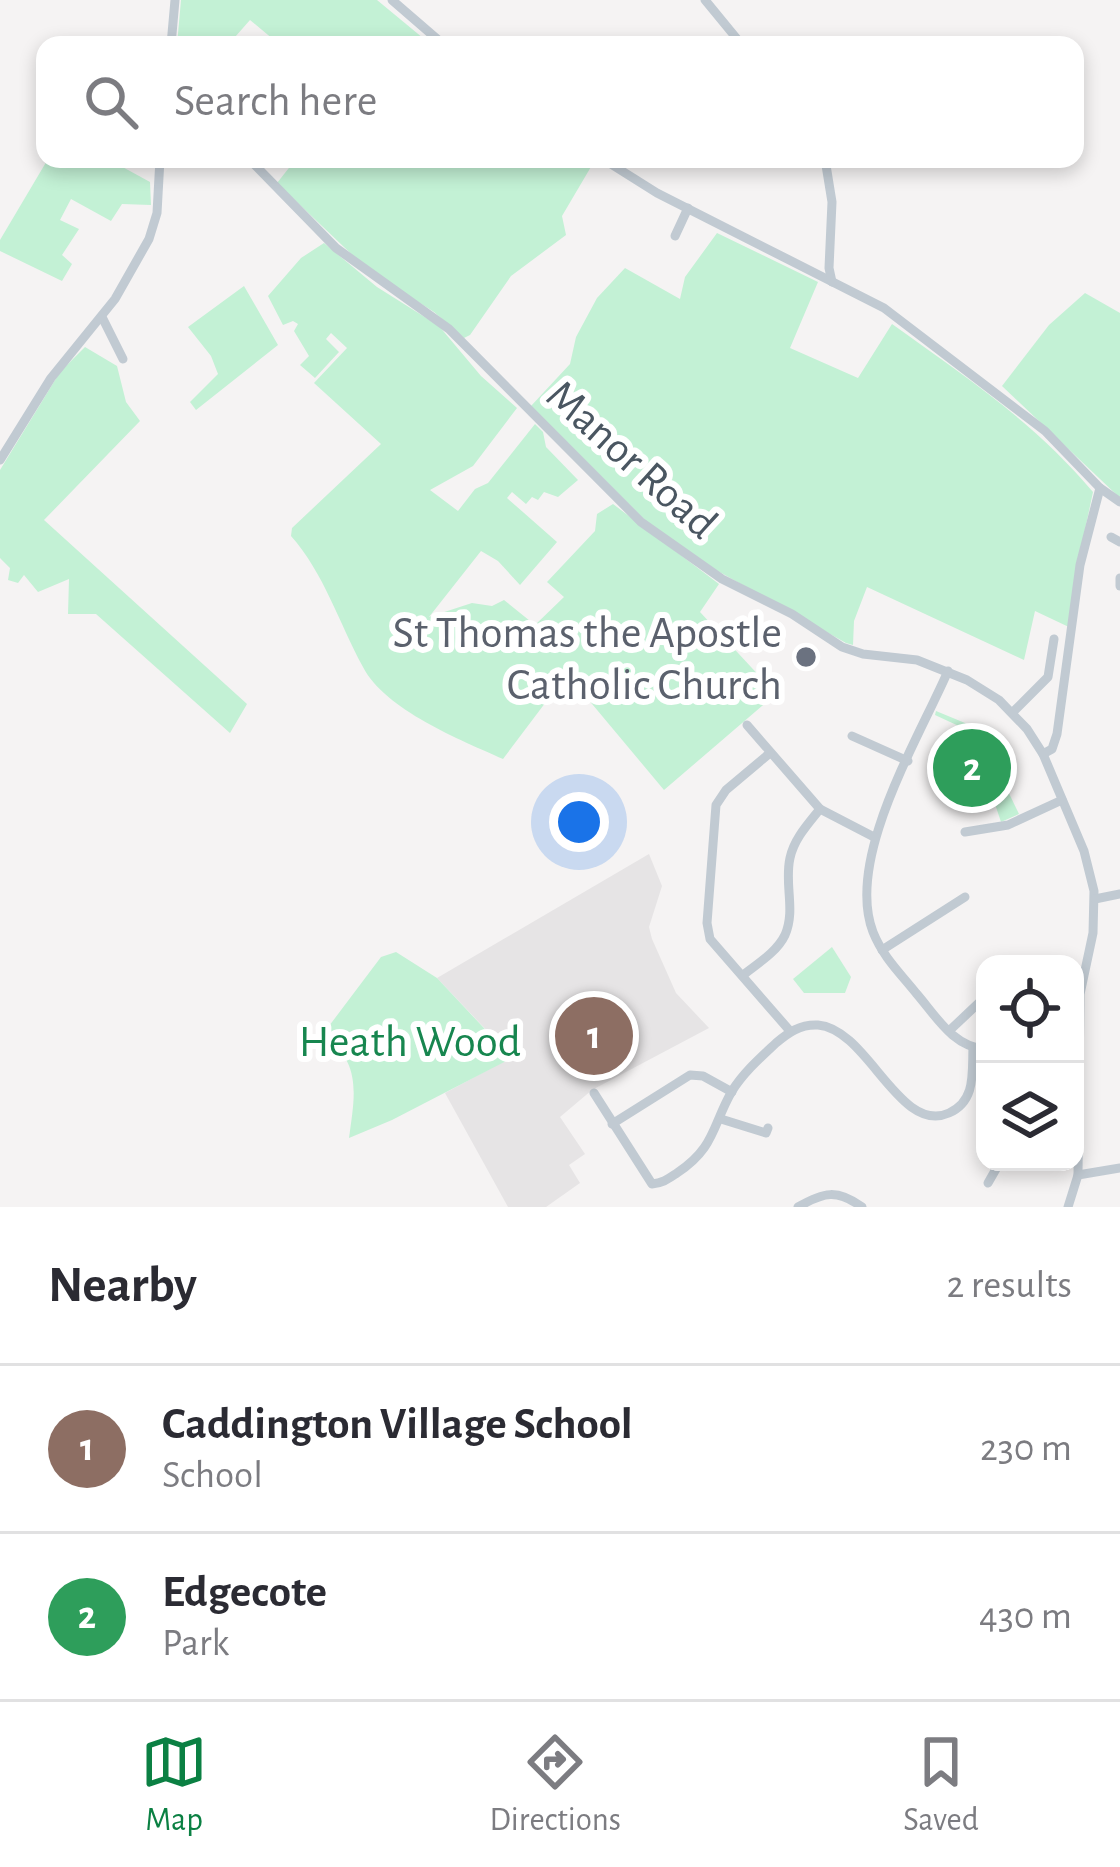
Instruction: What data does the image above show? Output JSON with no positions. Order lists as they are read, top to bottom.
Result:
{
  "streets": {
    "street": ["Manor Road"]
  },
  "parks": ["Heath Wood"],
  "places": ["St Thomas the Apostle Catholic Church"],
  "page": {
    "search": "Search here",
    "pins": ["2", "1"],
    "heading": ["Nearby", "2 results"],
    "list": [
      {
        "mark": "1",
        "name": "Caddington Village School",
        "note": "School",
        "value": "230 m"
      },
      {
        "mark": "2",
        "name": "Edgecote",
        "note": "Park",
        "value": "430 m"
      }
    ],
    "nav": ["Map", "Directions", "Saved"]
  }
}
